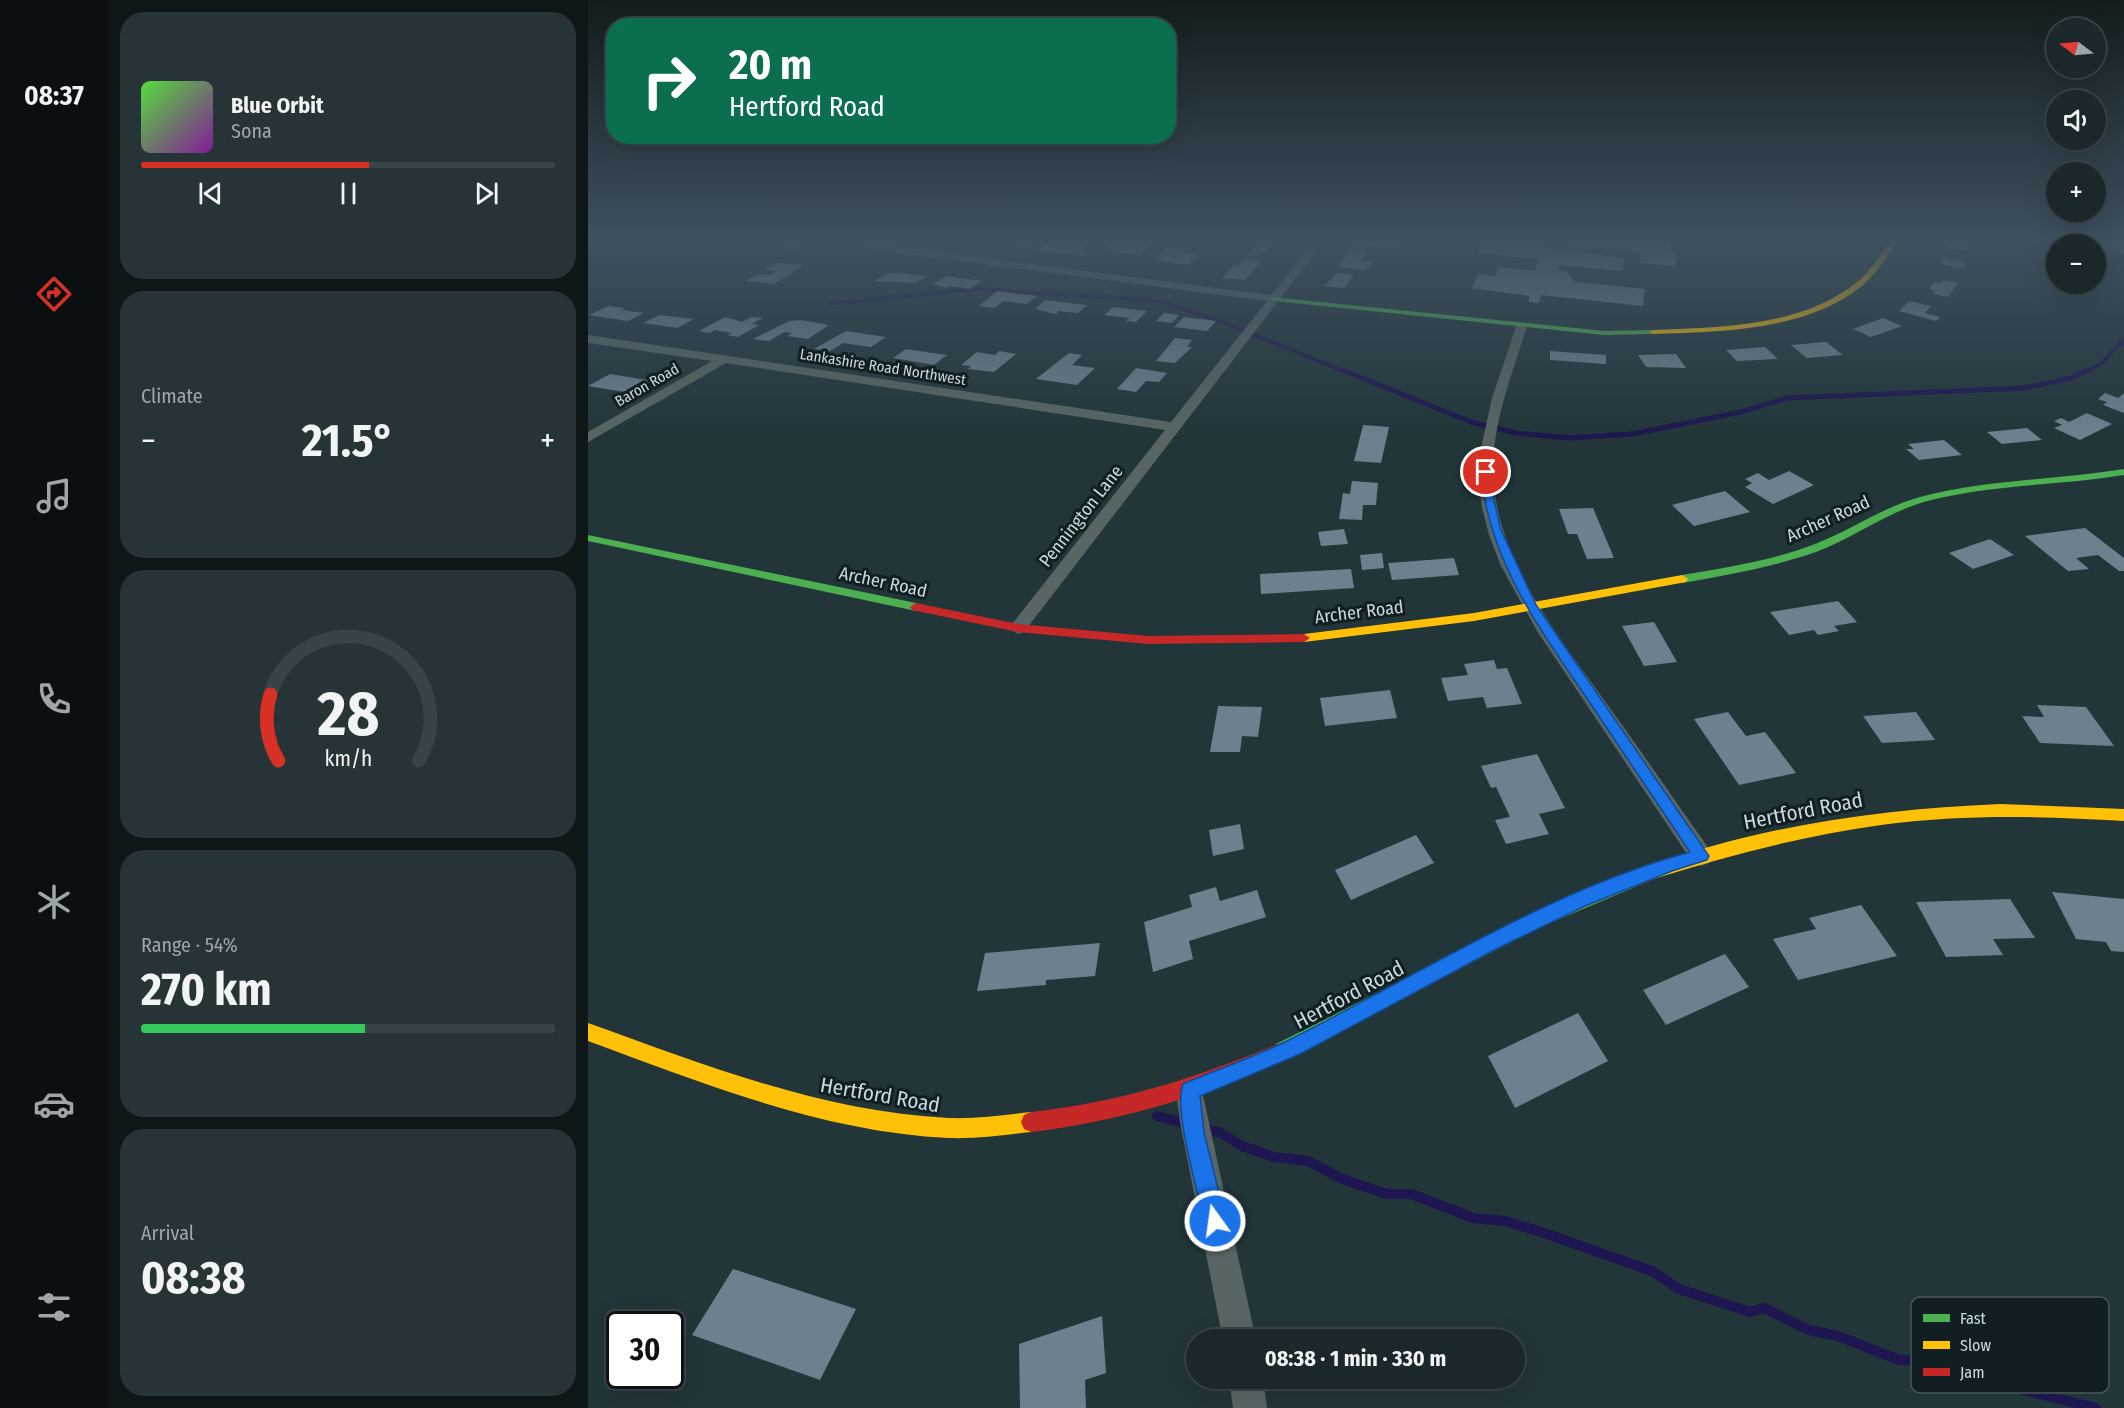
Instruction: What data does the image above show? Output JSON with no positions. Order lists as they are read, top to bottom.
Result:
{
  "streets": {
    "street": [
      "Lankashire Road Northwest",
      "Baron Road",
      "Pennington Lane",
      "Archer Road",
      "Hertford Road"
    ]
  },
  "crossings": [
    ["Lankashire Road Northwest", "Baron Road"],
    ["Lankashire Road Northwest", "Pennington Lane"],
    ["Pennington Lane", "Archer Road"]
  ],
  "legend": ["Fast", "Slow", "Jam"],
  "north": "left",
  "page": {
    "tabs": "08:37",
    "map_buttons": ["+", "−"],
    "turn": ["20 m", "Hertford Road"],
    "song": ["Blue Orbit", "Sona"],
    "tile": [
      "Climate",
      ["Range · 54%", "270 km"],
      ["Arrival", "08:38"]
    ],
    "heat": ["−", "21.5°", "+"],
    "limit": "30",
    "trip": "08:38 · 1 min · 330 m",
    "gauge": ["28", "km/h"]
  }
}
